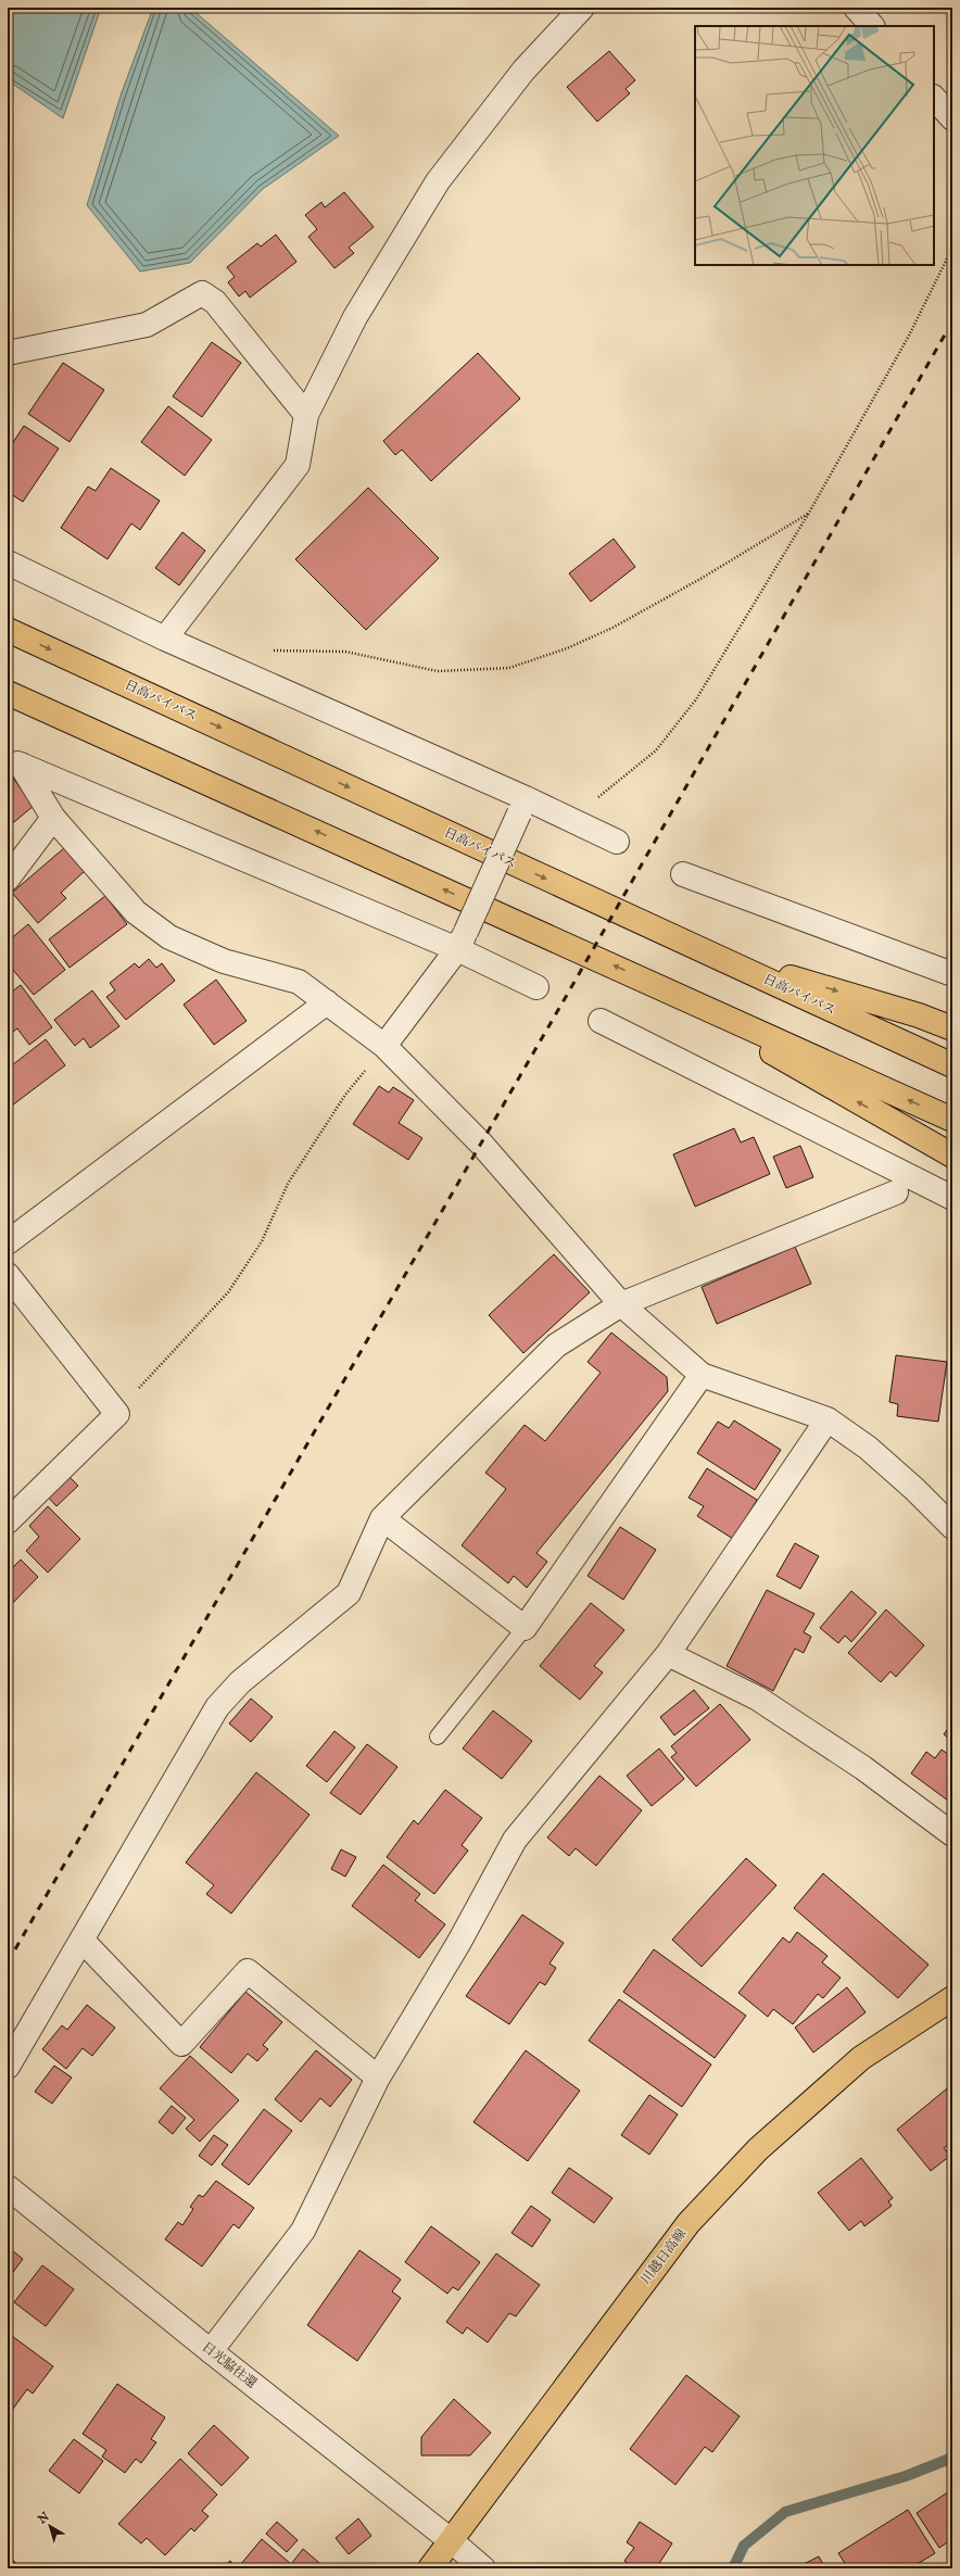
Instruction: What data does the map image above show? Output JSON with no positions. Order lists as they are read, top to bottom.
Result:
{
  "streets": {
    "main road": ["日高バイパス", "川越日高線"],
    "street": ["日光脇往還"]
  },
  "crossings": [
    ["川越日高線", "日光脇往還"]
  ],
  "north": "top left"
}
